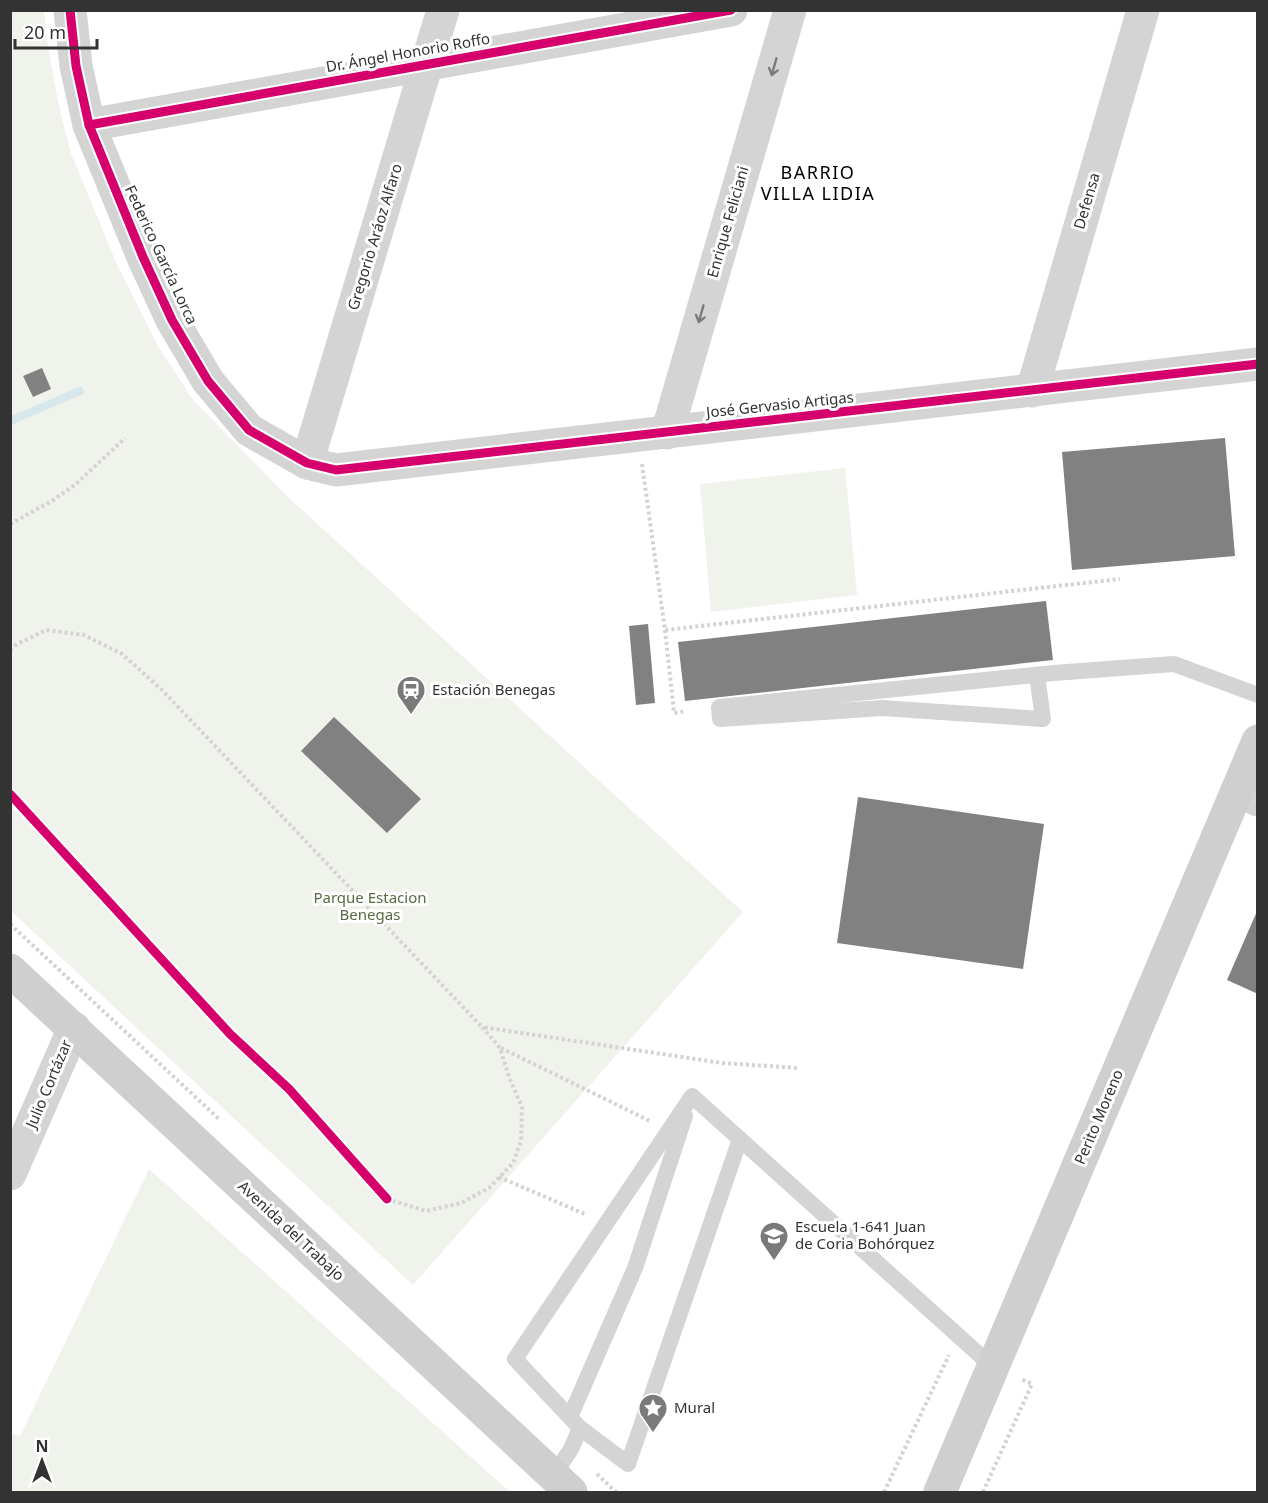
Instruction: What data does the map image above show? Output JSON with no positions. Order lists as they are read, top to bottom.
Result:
{
  "streets": {
    "main road": ["Perito Moreno", "Avenida del Trabajo"],
    "street": [
      "Dr. Ángel Honorio Roffo",
      "Defensa",
      "Enrique Feliciani",
      "Gregorio Aráoz Alfaro",
      "Federico García Lorca",
      "José Gervasio Artigas",
      "Julio Cortázar"
    ]
  },
  "crossings": [
    ["Dr. Ángel Honorio Roffo", "Gregorio Aráoz Alfaro"],
    ["Dr. Ángel Honorio Roffo", "Federico García Lorca"],
    ["Defensa", "José Gervasio Artigas"],
    ["Enrique Feliciani", "José Gervasio Artigas"],
    ["Gregorio Aráoz Alfaro", "Federico García Lorca"],
    ["Gregorio Aráoz Alfaro", "José Gervasio Artigas"],
    ["Federico García Lorca", "José Gervasio Artigas"],
    ["Julio Cortázar", "Avenida del Trabajo"]
  ],
  "one_way": ["Enrique Feliciani"],
  "districts": ["BARRIO VILLA LIDIA"],
  "parks": ["Parque Estacion Benegas"],
  "places": {
    "station": ["Estación Benegas"],
    "school or university": ["Escuela 1-641 Juan de Coria Bohórquez"],
    "place": ["Mural"]
  },
  "scale_bar": "20 m",
  "north": "top"
}
